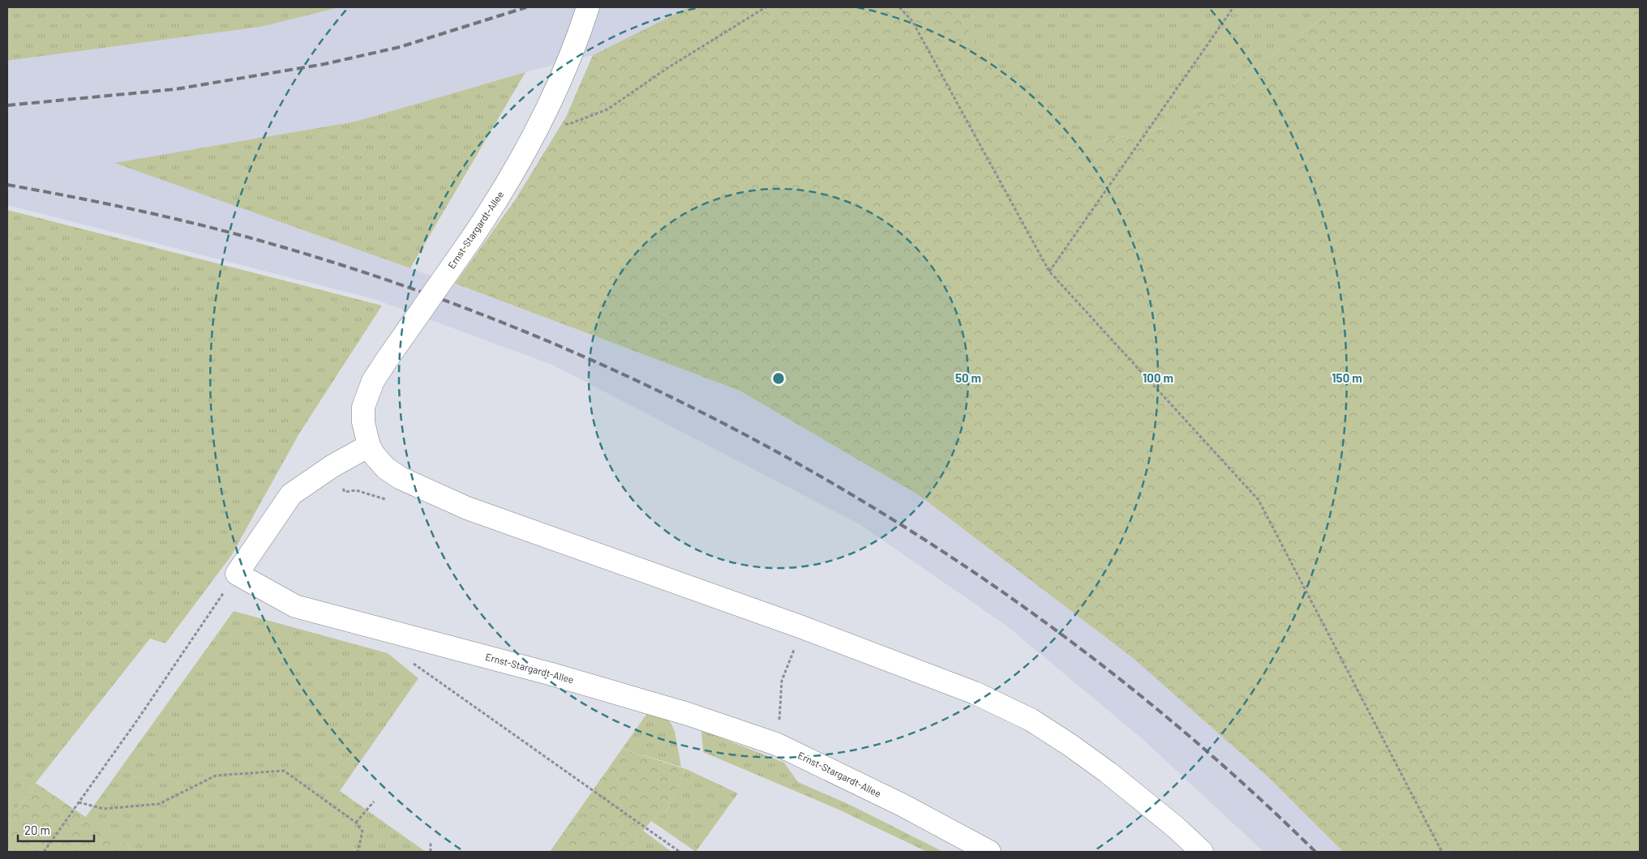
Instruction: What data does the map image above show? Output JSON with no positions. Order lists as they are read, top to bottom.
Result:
{
  "streets": {
    "street": ["Ernst-Stargardt-Allee"]
  },
  "scale_bar": "20 m",
  "rings": ["50 m", "100 m", "150 m"]
}
